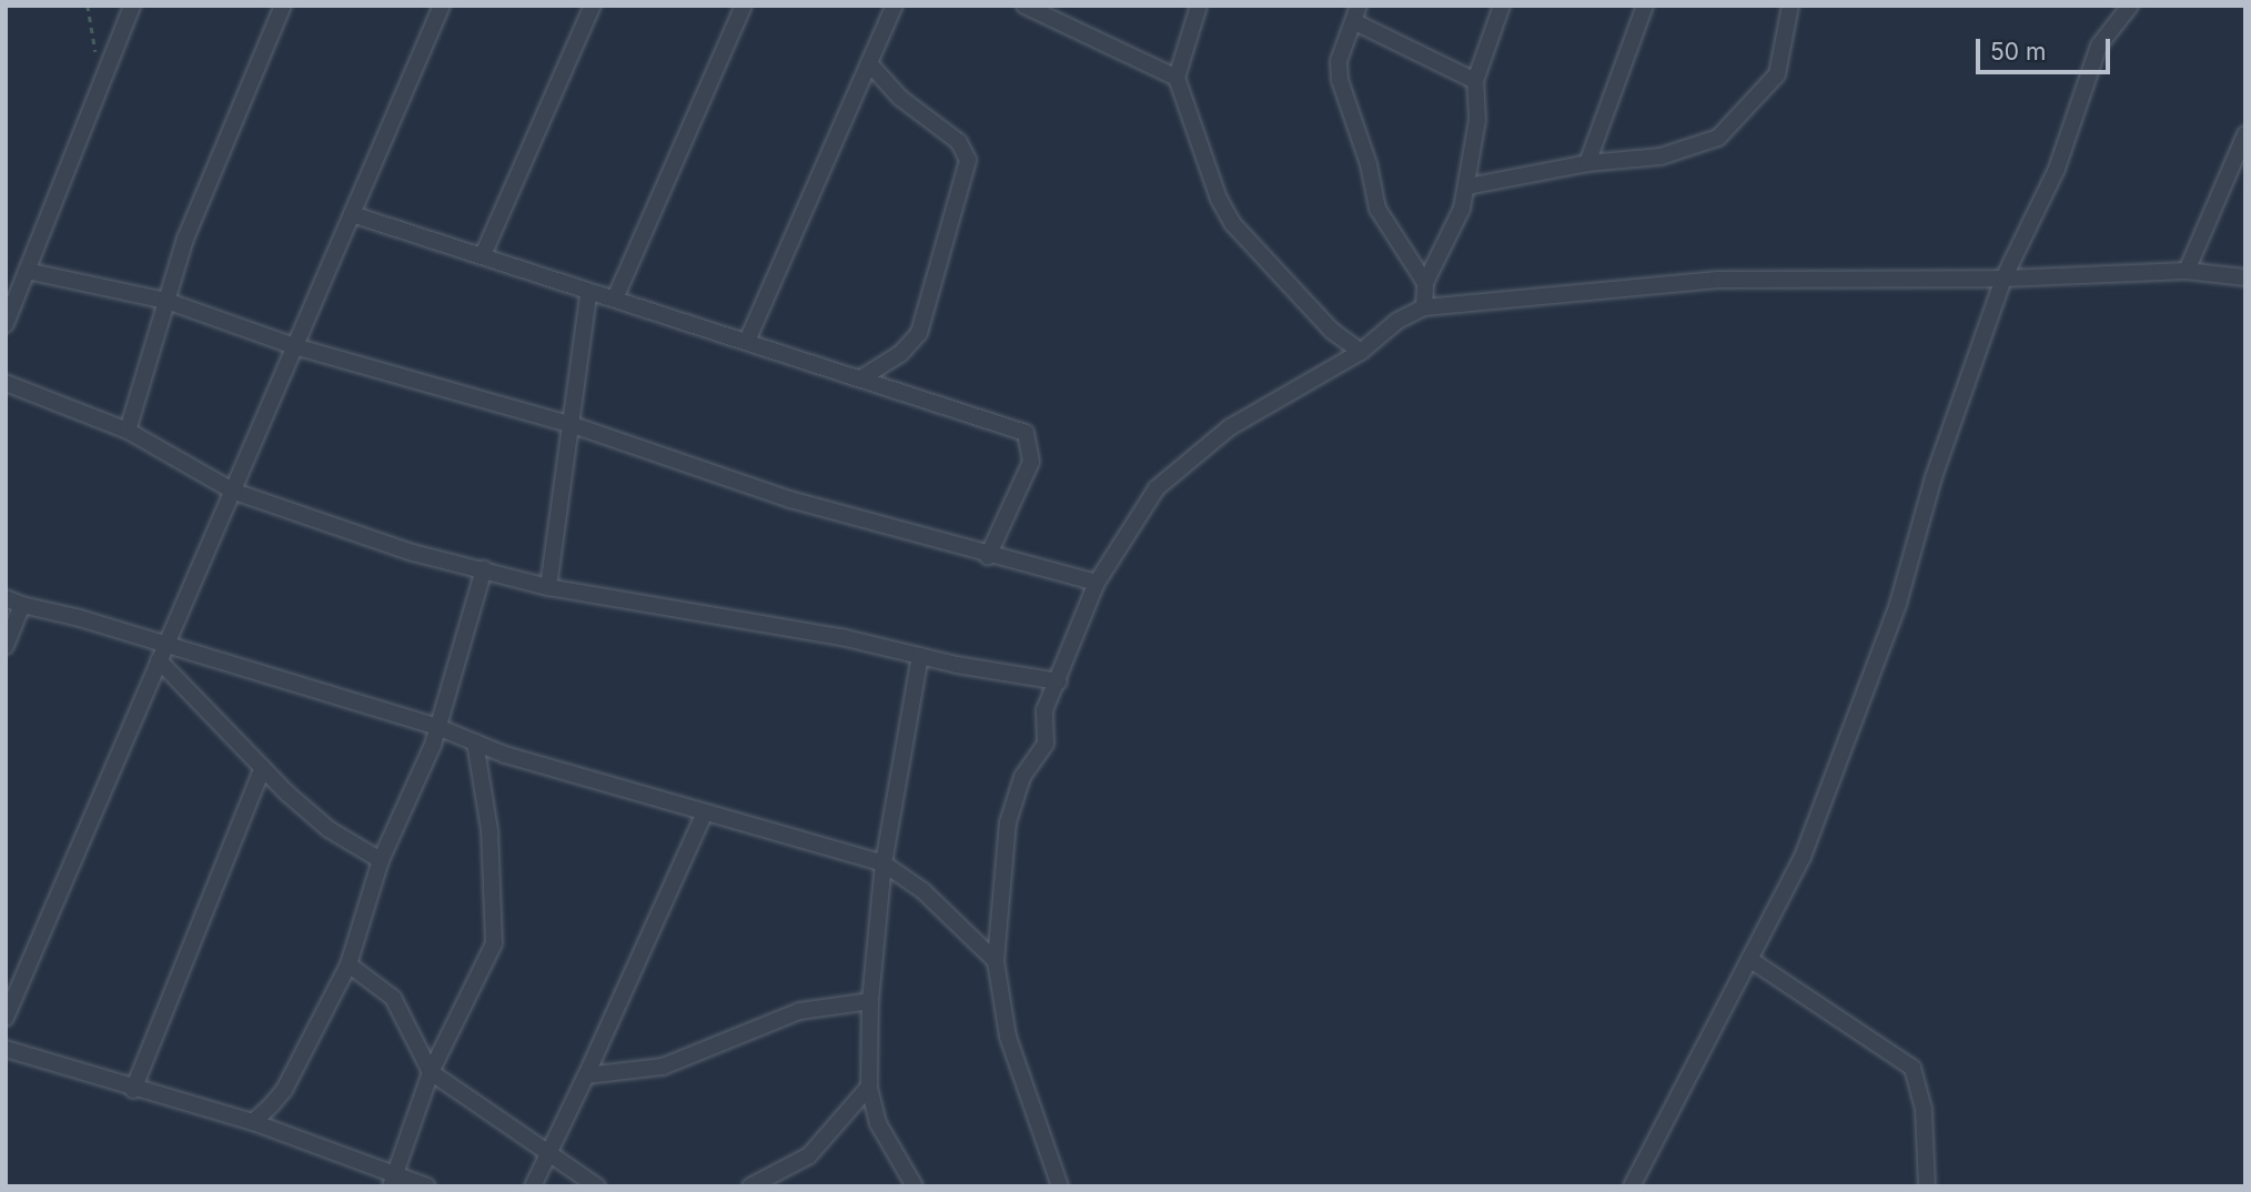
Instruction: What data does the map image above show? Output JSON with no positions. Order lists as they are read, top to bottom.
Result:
{
  "scale_bar": "50 m"
}
